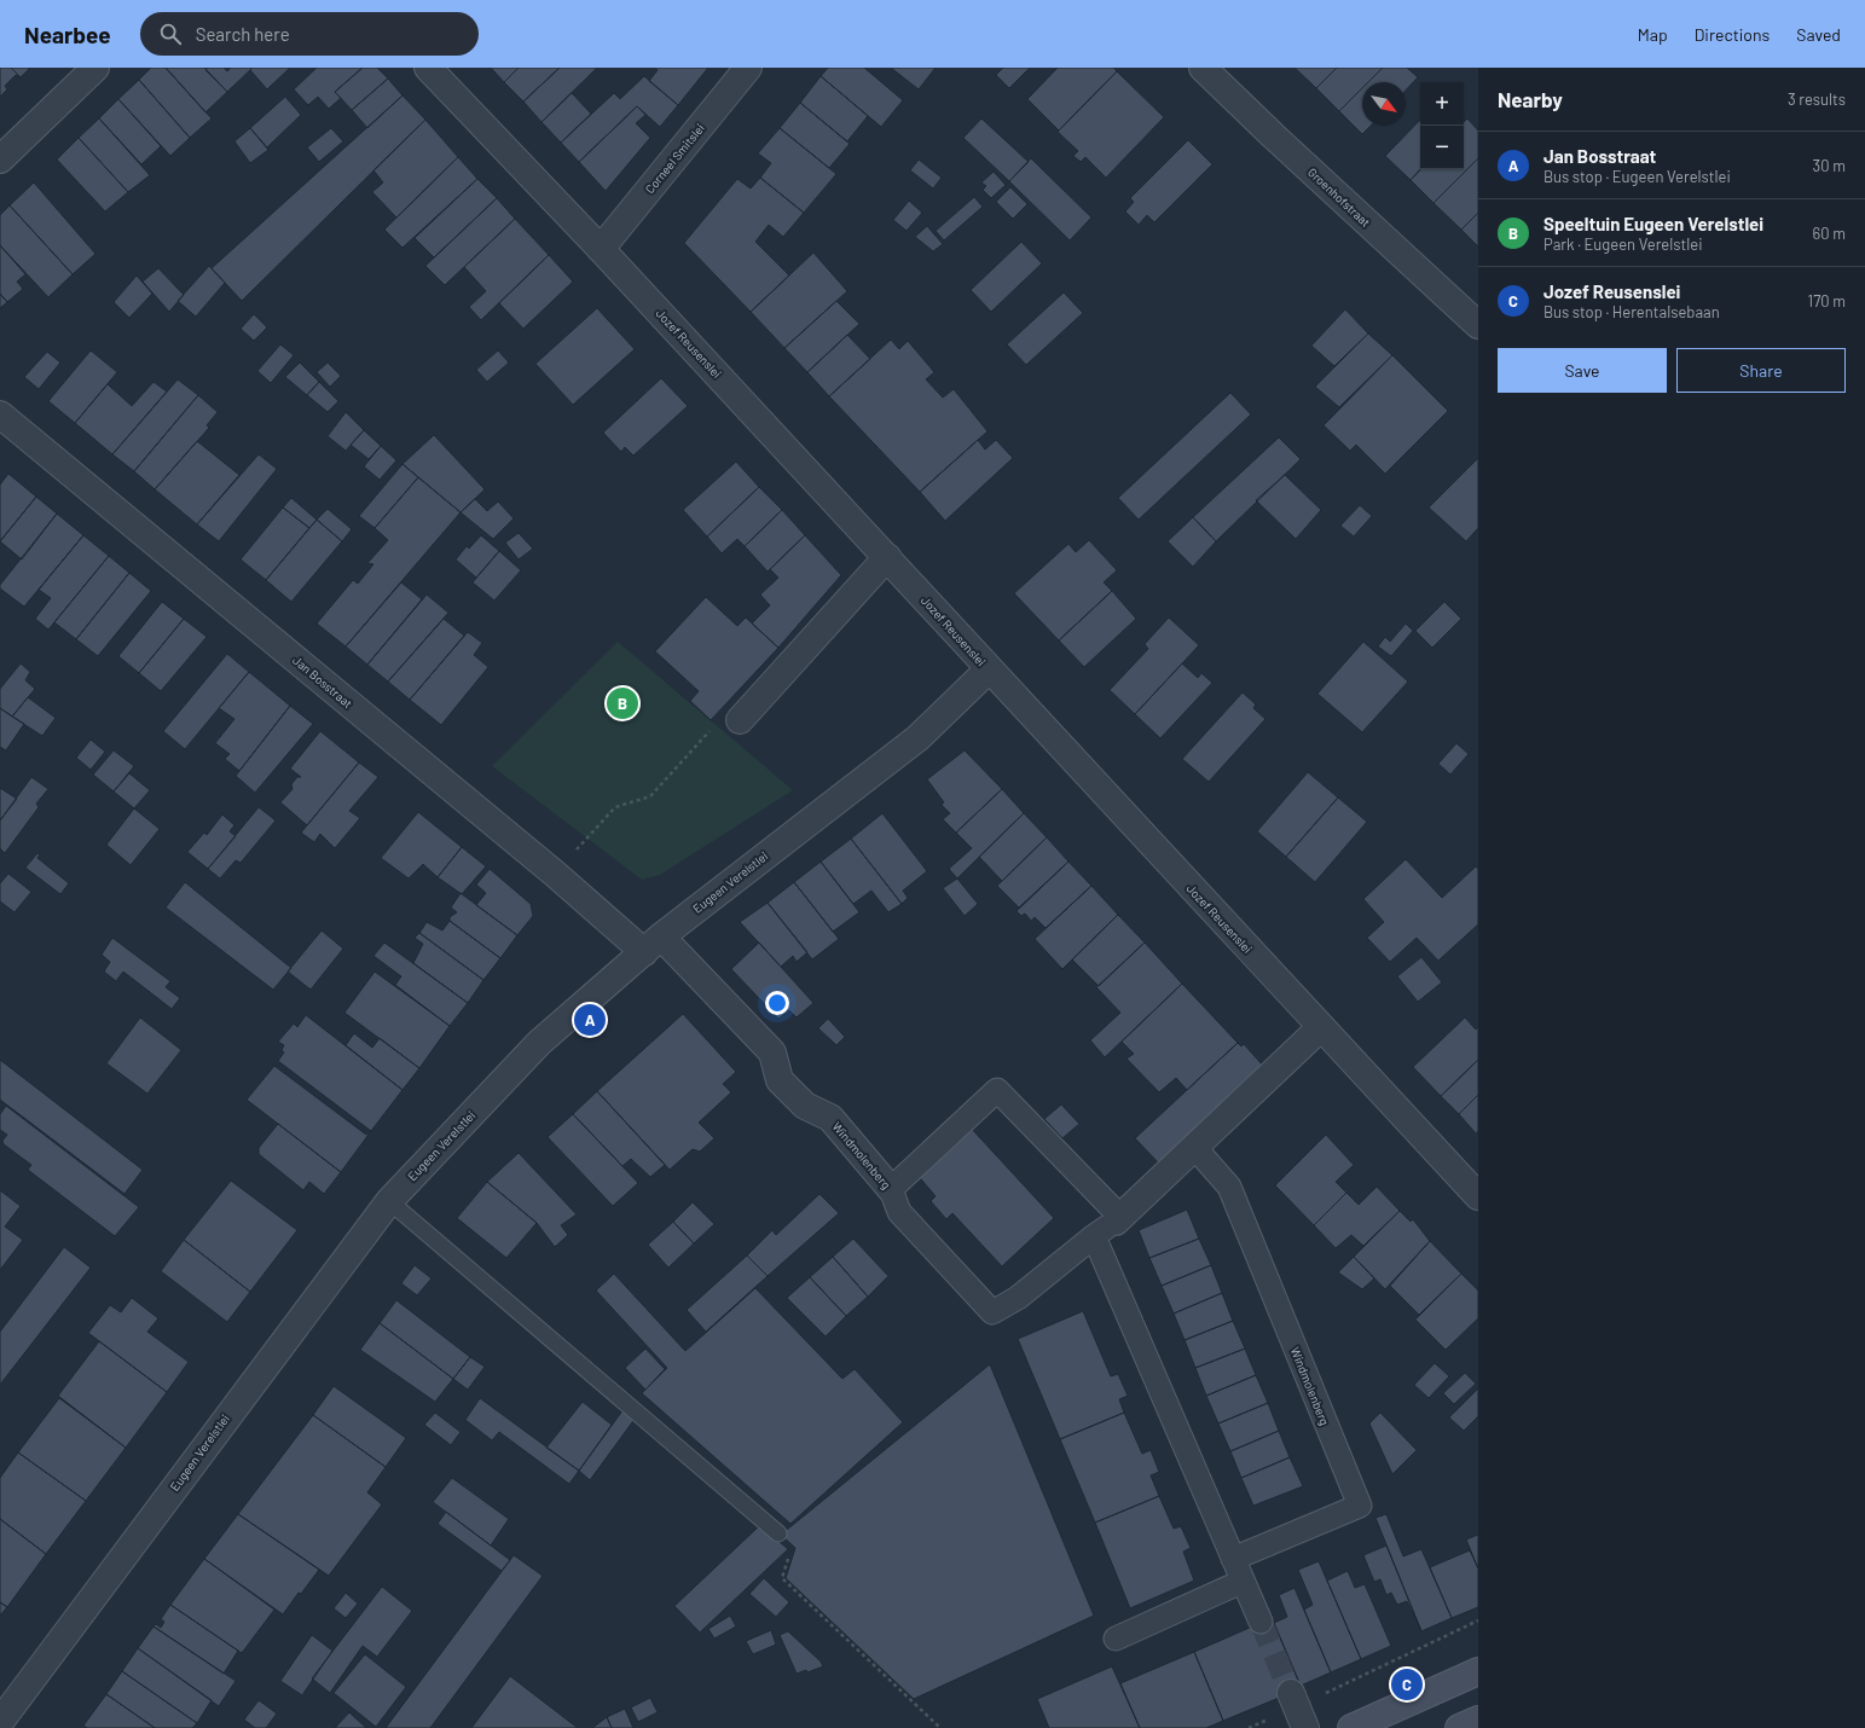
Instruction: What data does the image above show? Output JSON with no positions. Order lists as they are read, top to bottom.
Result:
{
  "streets": {
    "street": [
      "Corneel Smitslei",
      "Groenhofstraat",
      "Jozef Reusenslei",
      "Jan Bosstraat",
      "Eugeen Verelstlei",
      "Windmolenberg"
    ]
  },
  "crossings": [
    ["Corneel Smitslei", "Jozef Reusenslei"],
    ["Jozef Reusenslei", "Eugeen Verelstlei"],
    ["Jozef Reusenslei", "Windmolenberg"],
    ["Jan Bosstraat", "Eugeen Verelstlei"],
    ["Jan Bosstraat", "Windmolenberg"],
    ["Eugeen Verelstlei", "Windmolenberg"]
  ],
  "north": "bottom right",
  "page": {
    "header": "Nearbee",
    "search": "Search here",
    "nav": ["Map", "Directions", "Saved"],
    "heading": ["Nearby", "3 results"],
    "map_buttons": ["+", "−"],
    "list": [
      {
        "mark": "A",
        "name": "Jan Bosstraat",
        "note": "Bus stop · Eugeen Verelstlei",
        "value": "30 m"
      },
      {
        "mark": "B",
        "name": "Speeltuin Eugeen Verelstlei",
        "note": "Park · Eugeen Verelstlei",
        "value": "60 m"
      },
      {
        "mark": "C",
        "name": "Jozef Reusenslei",
        "note": "Bus stop · Herentalsebaan",
        "value": "170 m"
      }
    ],
    "buttons": ["Save", "Share"],
    "pins": ["B", "A", "C"]
  }
}
